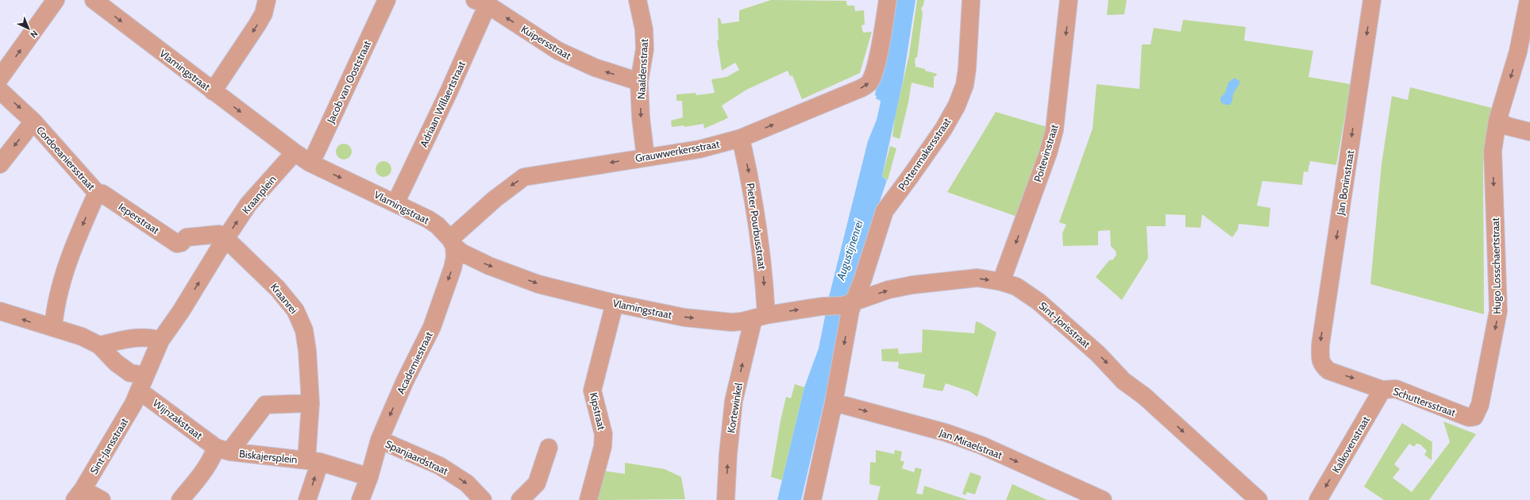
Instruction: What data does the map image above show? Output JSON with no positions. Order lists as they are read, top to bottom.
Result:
{
  "streets": {
    "street": [
      "Kuipersstraat",
      "Naaldenstraat",
      "Vlamingstraat",
      "Jacob van Ooststraat",
      "Adriaan Willaertstraat",
      "Grauwwerkersstraat",
      "Poitevinstraat",
      "Pottenmakersstraat",
      "Cordoeaniersstraat",
      "Jan Boninstraat",
      "Kraanplein",
      "Ieperstraat",
      "Pieter Pourbusstraat",
      "Hugo Losschaertstraat",
      "Kraanrei",
      "Sint-Jorisstraat",
      "Academiestraat",
      "Schuttersstraat",
      "Kortewinkel",
      "Kipstraat",
      "Wijnzakstraat",
      "Jan Miraelstraat",
      "Kalkovenstraat",
      "Sint-Jansstraat",
      "Biskajersplein",
      "Spanjaardstraat"
    ]
  },
  "crossings": [
    ["Kuipersstraat", "Naaldenstraat"],
    ["Kuipersstraat", "Adriaan Willaertstraat"],
    ["Naaldenstraat", "Grauwwerkersstraat"],
    ["Vlamingstraat", "Jacob van Ooststraat"],
    ["Vlamingstraat", "Adriaan Willaertstraat"],
    ["Vlamingstraat", "Grauwwerkersstraat"],
    ["Vlamingstraat", "Kraanplein"],
    ["Vlamingstraat", "Pieter Pourbusstraat"],
    ["Vlamingstraat", "Sint-Jorisstraat"],
    ["Vlamingstraat", "Academiestraat"],
    ["Vlamingstraat", "Kortewinkel"],
    ["Vlamingstraat", "Kipstraat"],
    ["Grauwwerkersstraat", "Pieter Pourbusstraat"],
    ["Grauwwerkersstraat", "Academiestraat"],
    ["Poitevinstraat", "Sint-Jorisstraat"],
    ["Pottenmakersstraat", "Sint-Jorisstraat"],
    ["Cordoeaniersstraat", "Ieperstraat"],
    ["Jan Boninstraat", "Schuttersstraat"],
    ["Kraanplein", "Ieperstraat"],
    ["Kraanplein", "Kraanrei"],
    ["Kraanplein", "Sint-Jansstraat"],
    ["Ieperstraat", "Kraanrei"],
    ["Pieter Pourbusstraat", "Kortewinkel"],
    ["Hugo Losschaertstraat", "Schuttersstraat"],
    ["Kraanrei", "Biskajersplein"],
    ["Academiestraat", "Spanjaardstraat"],
    ["Schuttersstraat", "Kalkovenstraat"],
    ["Wijnzakstraat", "Sint-Jansstraat"],
    ["Wijnzakstraat", "Biskajersplein"]
  ],
  "one_way": [
    "Kuipersstraat",
    "Naaldenstraat",
    "Vlamingstraat",
    "Poitevinstraat",
    "Cordoeaniersstraat",
    "Jan Boninstraat",
    "Kraanplein",
    "Pieter Pourbusstraat",
    "Hugo Losschaertstraat",
    "Sint-Jorisstraat",
    "Academiestraat",
    "Schuttersstraat",
    "Jan Miraelstraat",
    "Kalkovenstraat",
    "Spanjaardstraat"
  ],
  "water": ["Augustijnenrei"],
  "north": "bottom right"
}
